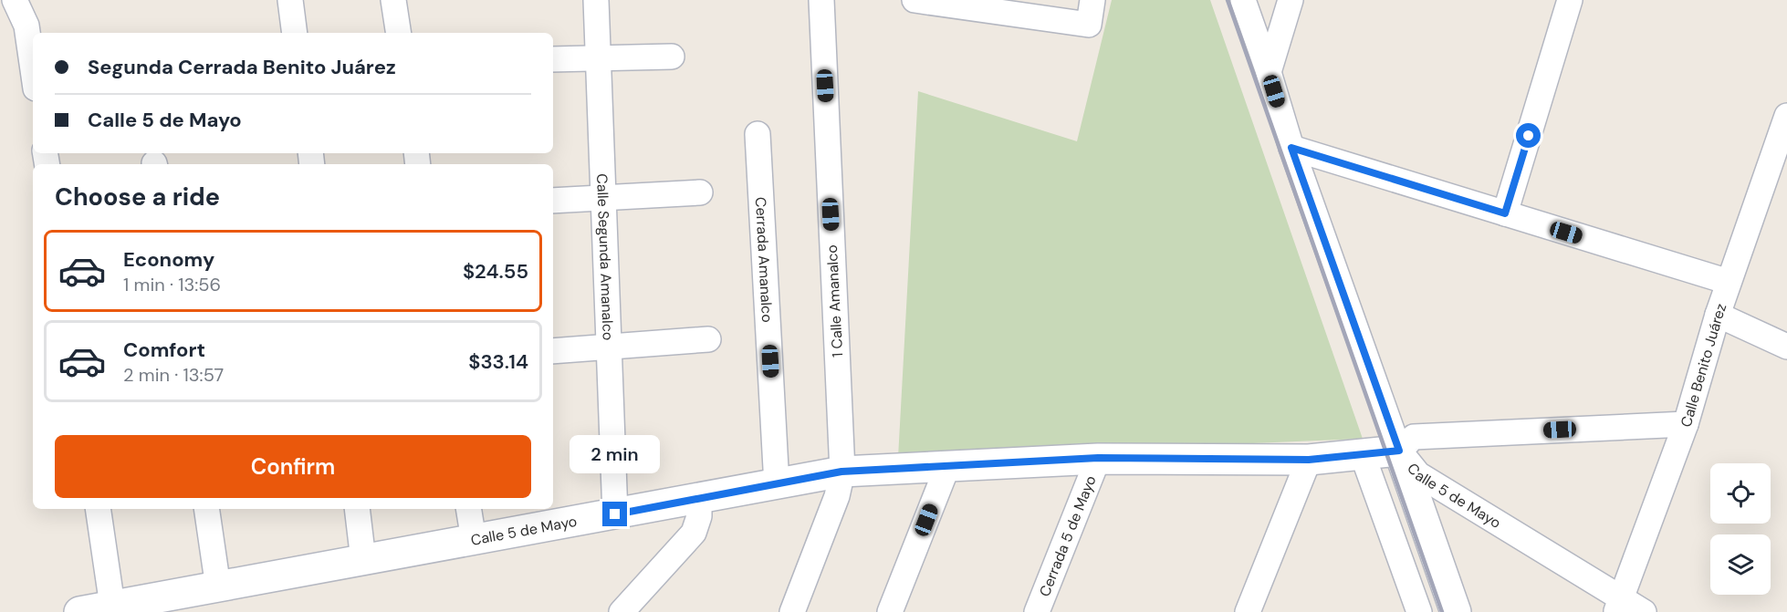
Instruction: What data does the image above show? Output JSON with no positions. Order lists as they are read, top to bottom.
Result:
{
  "streets": {
    "street": [
      "Calle Segunda Amanalco",
      "Cerrada Amanalco",
      "1 Calle Amanalco",
      "Calle Benito Juárez",
      "Calle 5 de Mayo",
      "Cerrada 5 de Mayo"
    ]
  },
  "crossings": [
    ["Calle Segunda Amanalco", "Calle 5 de Mayo"],
    ["Cerrada Amanalco", "Calle 5 de Mayo"],
    ["1 Calle Amanalco", "Calle 5 de Mayo"],
    ["Calle Benito Juárez", "Calle 5 de Mayo"],
    ["Calle 5 de Mayo", "Cerrada 5 de Mayo"]
  ],
  "page": {
    "banner": ["Segunda Cerrada Benito Juárez", "Calle 5 de Mayo"],
    "heading": "Choose a ride",
    "list": [
      {
        "name": "Economy",
        "note": "1 min · 13:56",
        "value": "$24.55"
      },
      {
        "name": "Comfort",
        "note": "2 min · 13:57",
        "value": "$33.14"
      }
    ],
    "buttons": "Confirm",
    "bubble": "2 min"
  }
}
